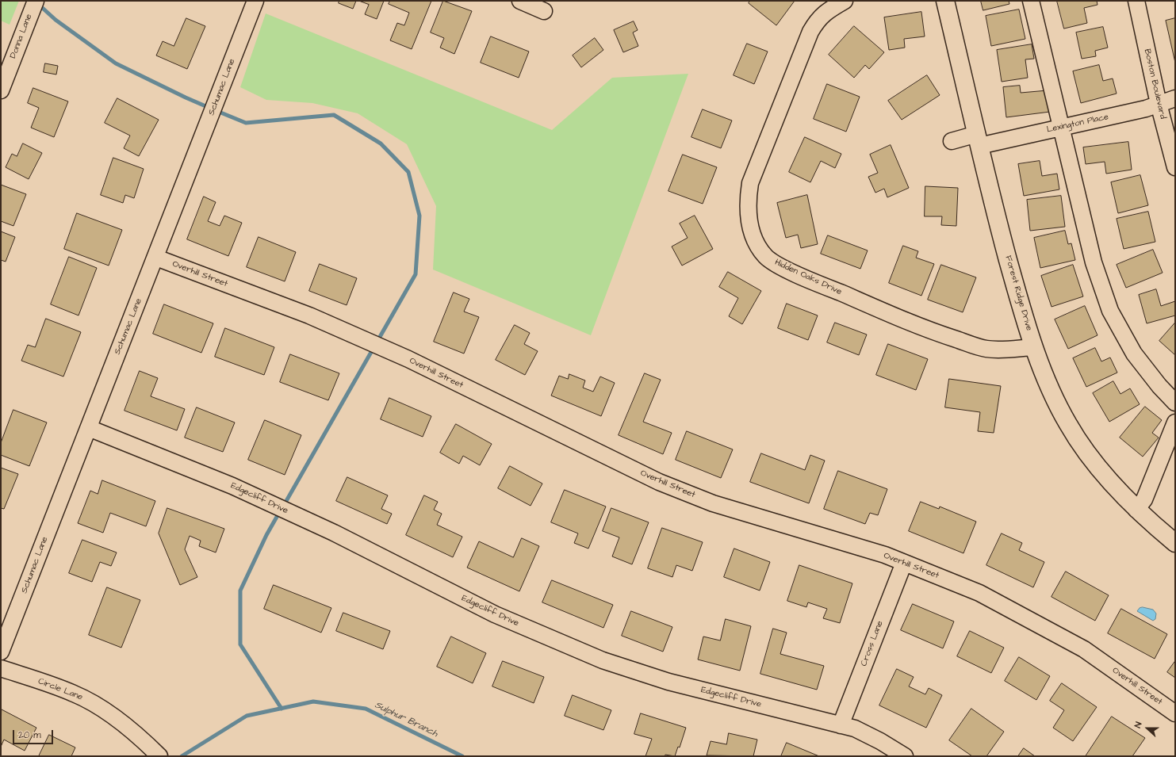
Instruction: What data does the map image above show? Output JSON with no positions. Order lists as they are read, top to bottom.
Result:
{
  "streets": {
    "main road": ["Forest Ridge Drive"],
    "street": [
      "Donna Lane",
      "Boston Boulevard",
      "Schumac Lane",
      "Lexington Place",
      "Overhill Street",
      "Hidden Oaks Drive",
      "Edgecliff Drive",
      "Cross Lane",
      "Circle Lane"
    ]
  },
  "crossings": [
    ["Boston Boulevard", "Lexington Place"],
    ["Schumac Lane", "Overhill Street"],
    ["Schumac Lane", "Edgecliff Drive"],
    ["Lexington Place", "Forest Ridge Drive"],
    ["Overhill Street", "Cross Lane"],
    ["Hidden Oaks Drive", "Forest Ridge Drive"],
    ["Edgecliff Drive", "Cross Lane"]
  ],
  "water": ["Sulphur Branch"],
  "scale_bar": "20 m",
  "north": "left"
}
